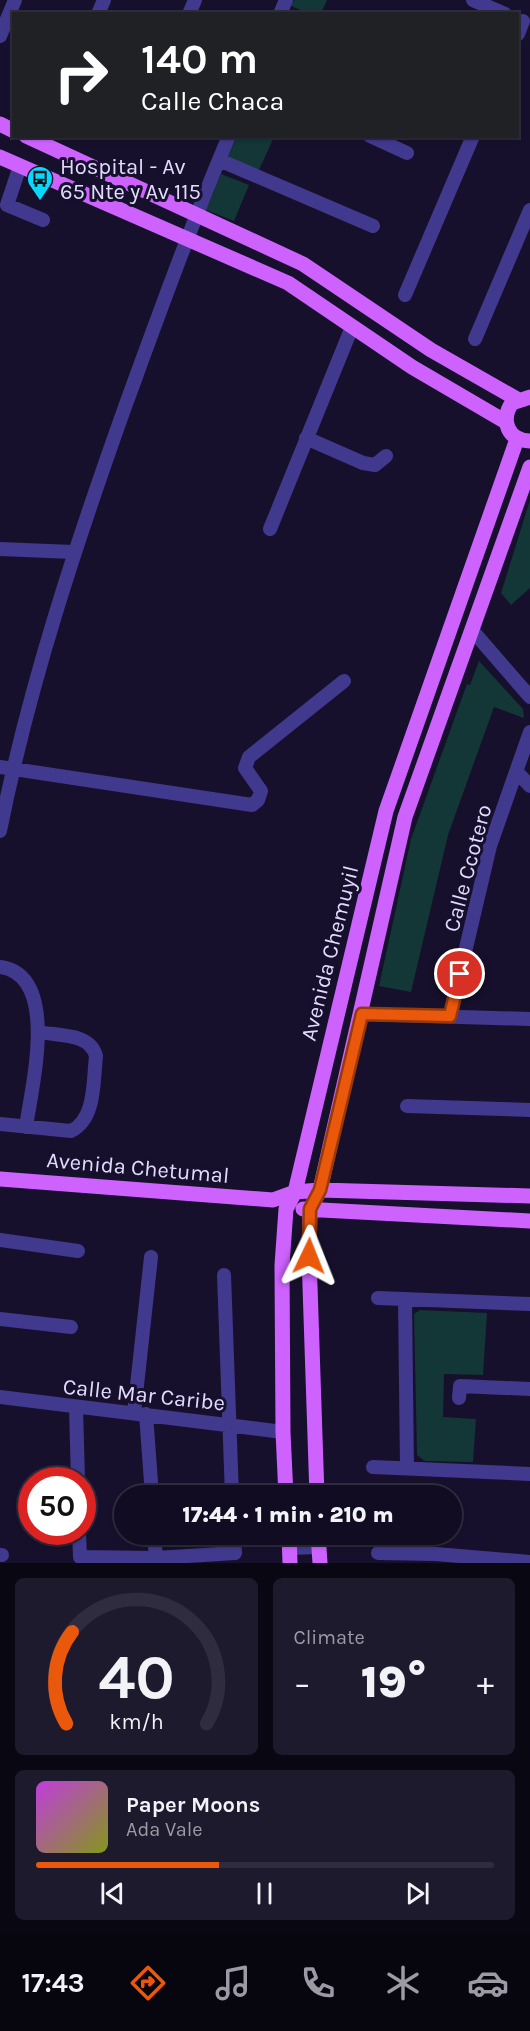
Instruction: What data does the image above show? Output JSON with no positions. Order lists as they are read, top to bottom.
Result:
{
  "streets": {
    "main road": ["Avenida Chemuyil", "Avenida Chetumal"],
    "street": ["Calle Ccotero", "Calle Mar Caribe"]
  },
  "crossings": [
    ["Avenida Chemuyil", "Avenida Chetumal"]
  ],
  "places": {
    "bus stop": ["Hospital - Av 65 Nte y Av 115"]
  },
  "page": {
    "turn": ["140 m", "Calle Chaca"],
    "limit": "50",
    "trip": "17:44 · 1 min · 210 m",
    "tile": "Climate",
    "heat": ["−", "19°", "+"],
    "song": ["Paper Moons", "Ada Vale"],
    "tabs": "17:43",
    "gauge": ["40", "km/h"]
  }
}
